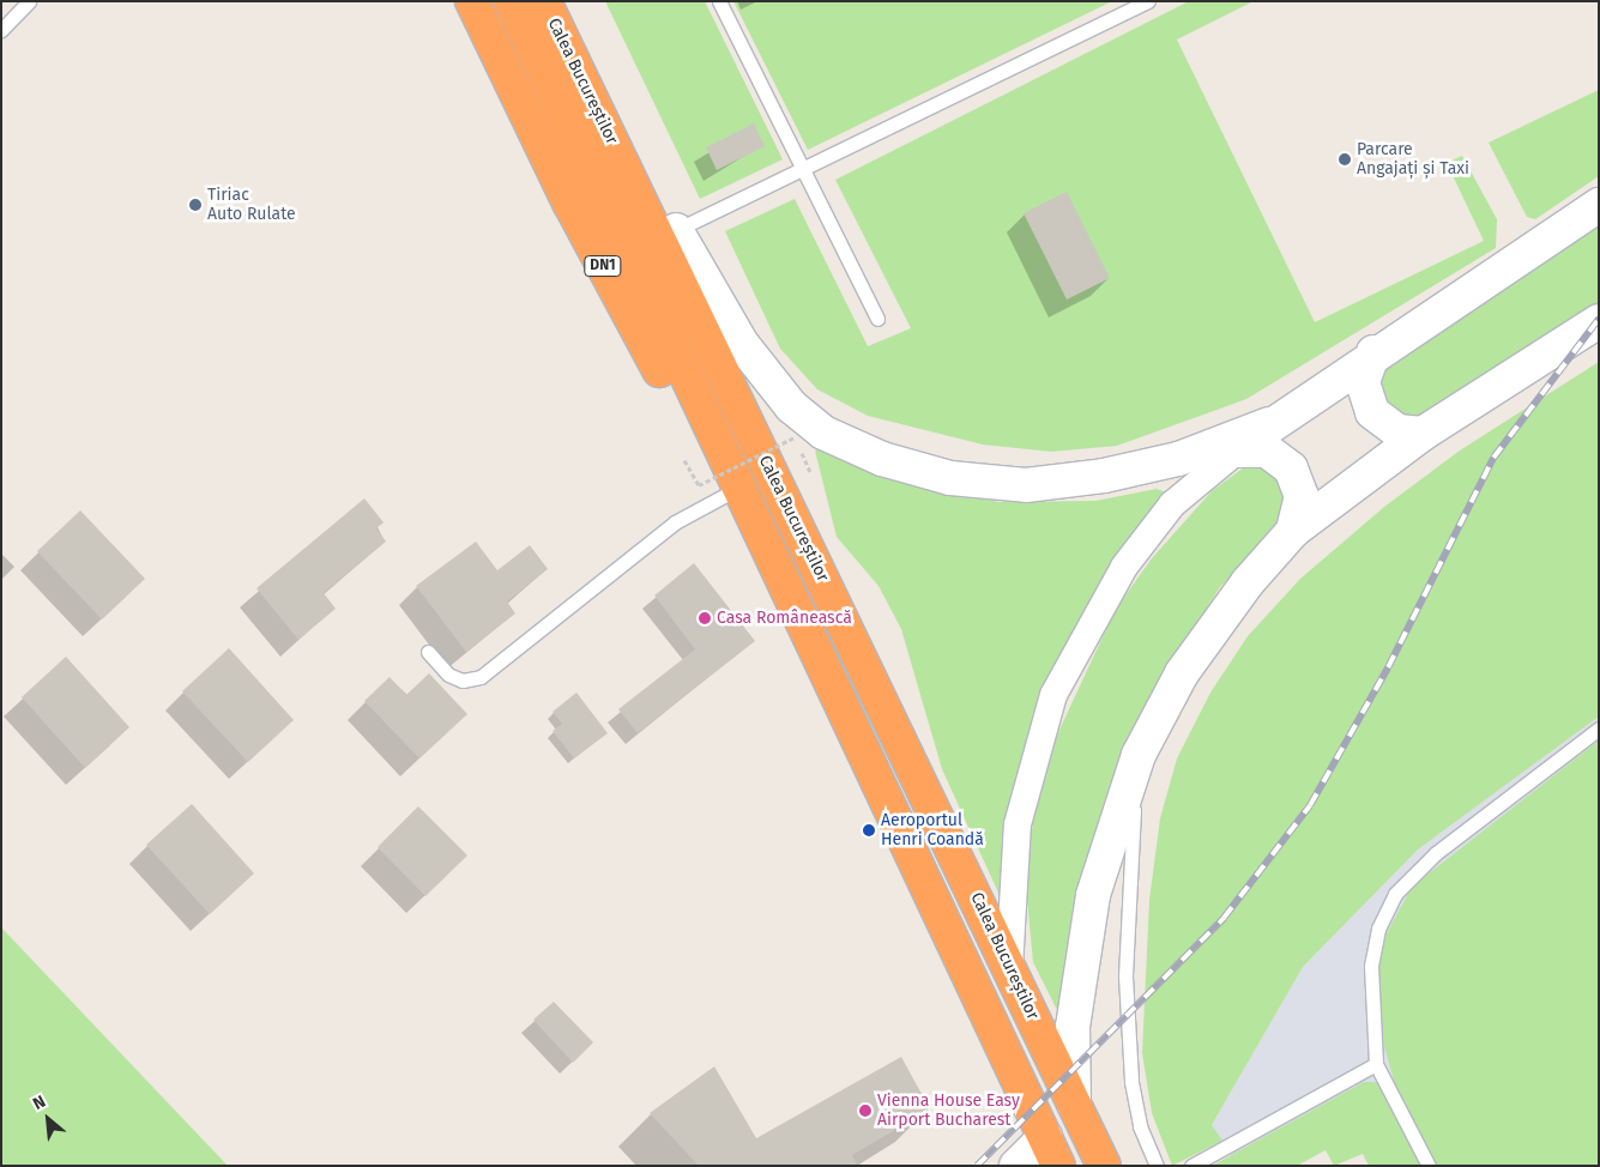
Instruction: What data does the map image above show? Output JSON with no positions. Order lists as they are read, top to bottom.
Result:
{
  "streets": {
    "highway": ["Calea Bucureștilor", "DN1"]
  },
  "crossings": [
    ["Calea Bucureștilor", "DN1"]
  ],
  "places": [
    "Parcare Angajați și Taxi",
    "Țiriac Auto Rulate",
    "Casa Românească",
    "Aeroportul Henri Coandă",
    "Vienna House Easy Airport Bucharest"
  ],
  "north": "top left"
}
